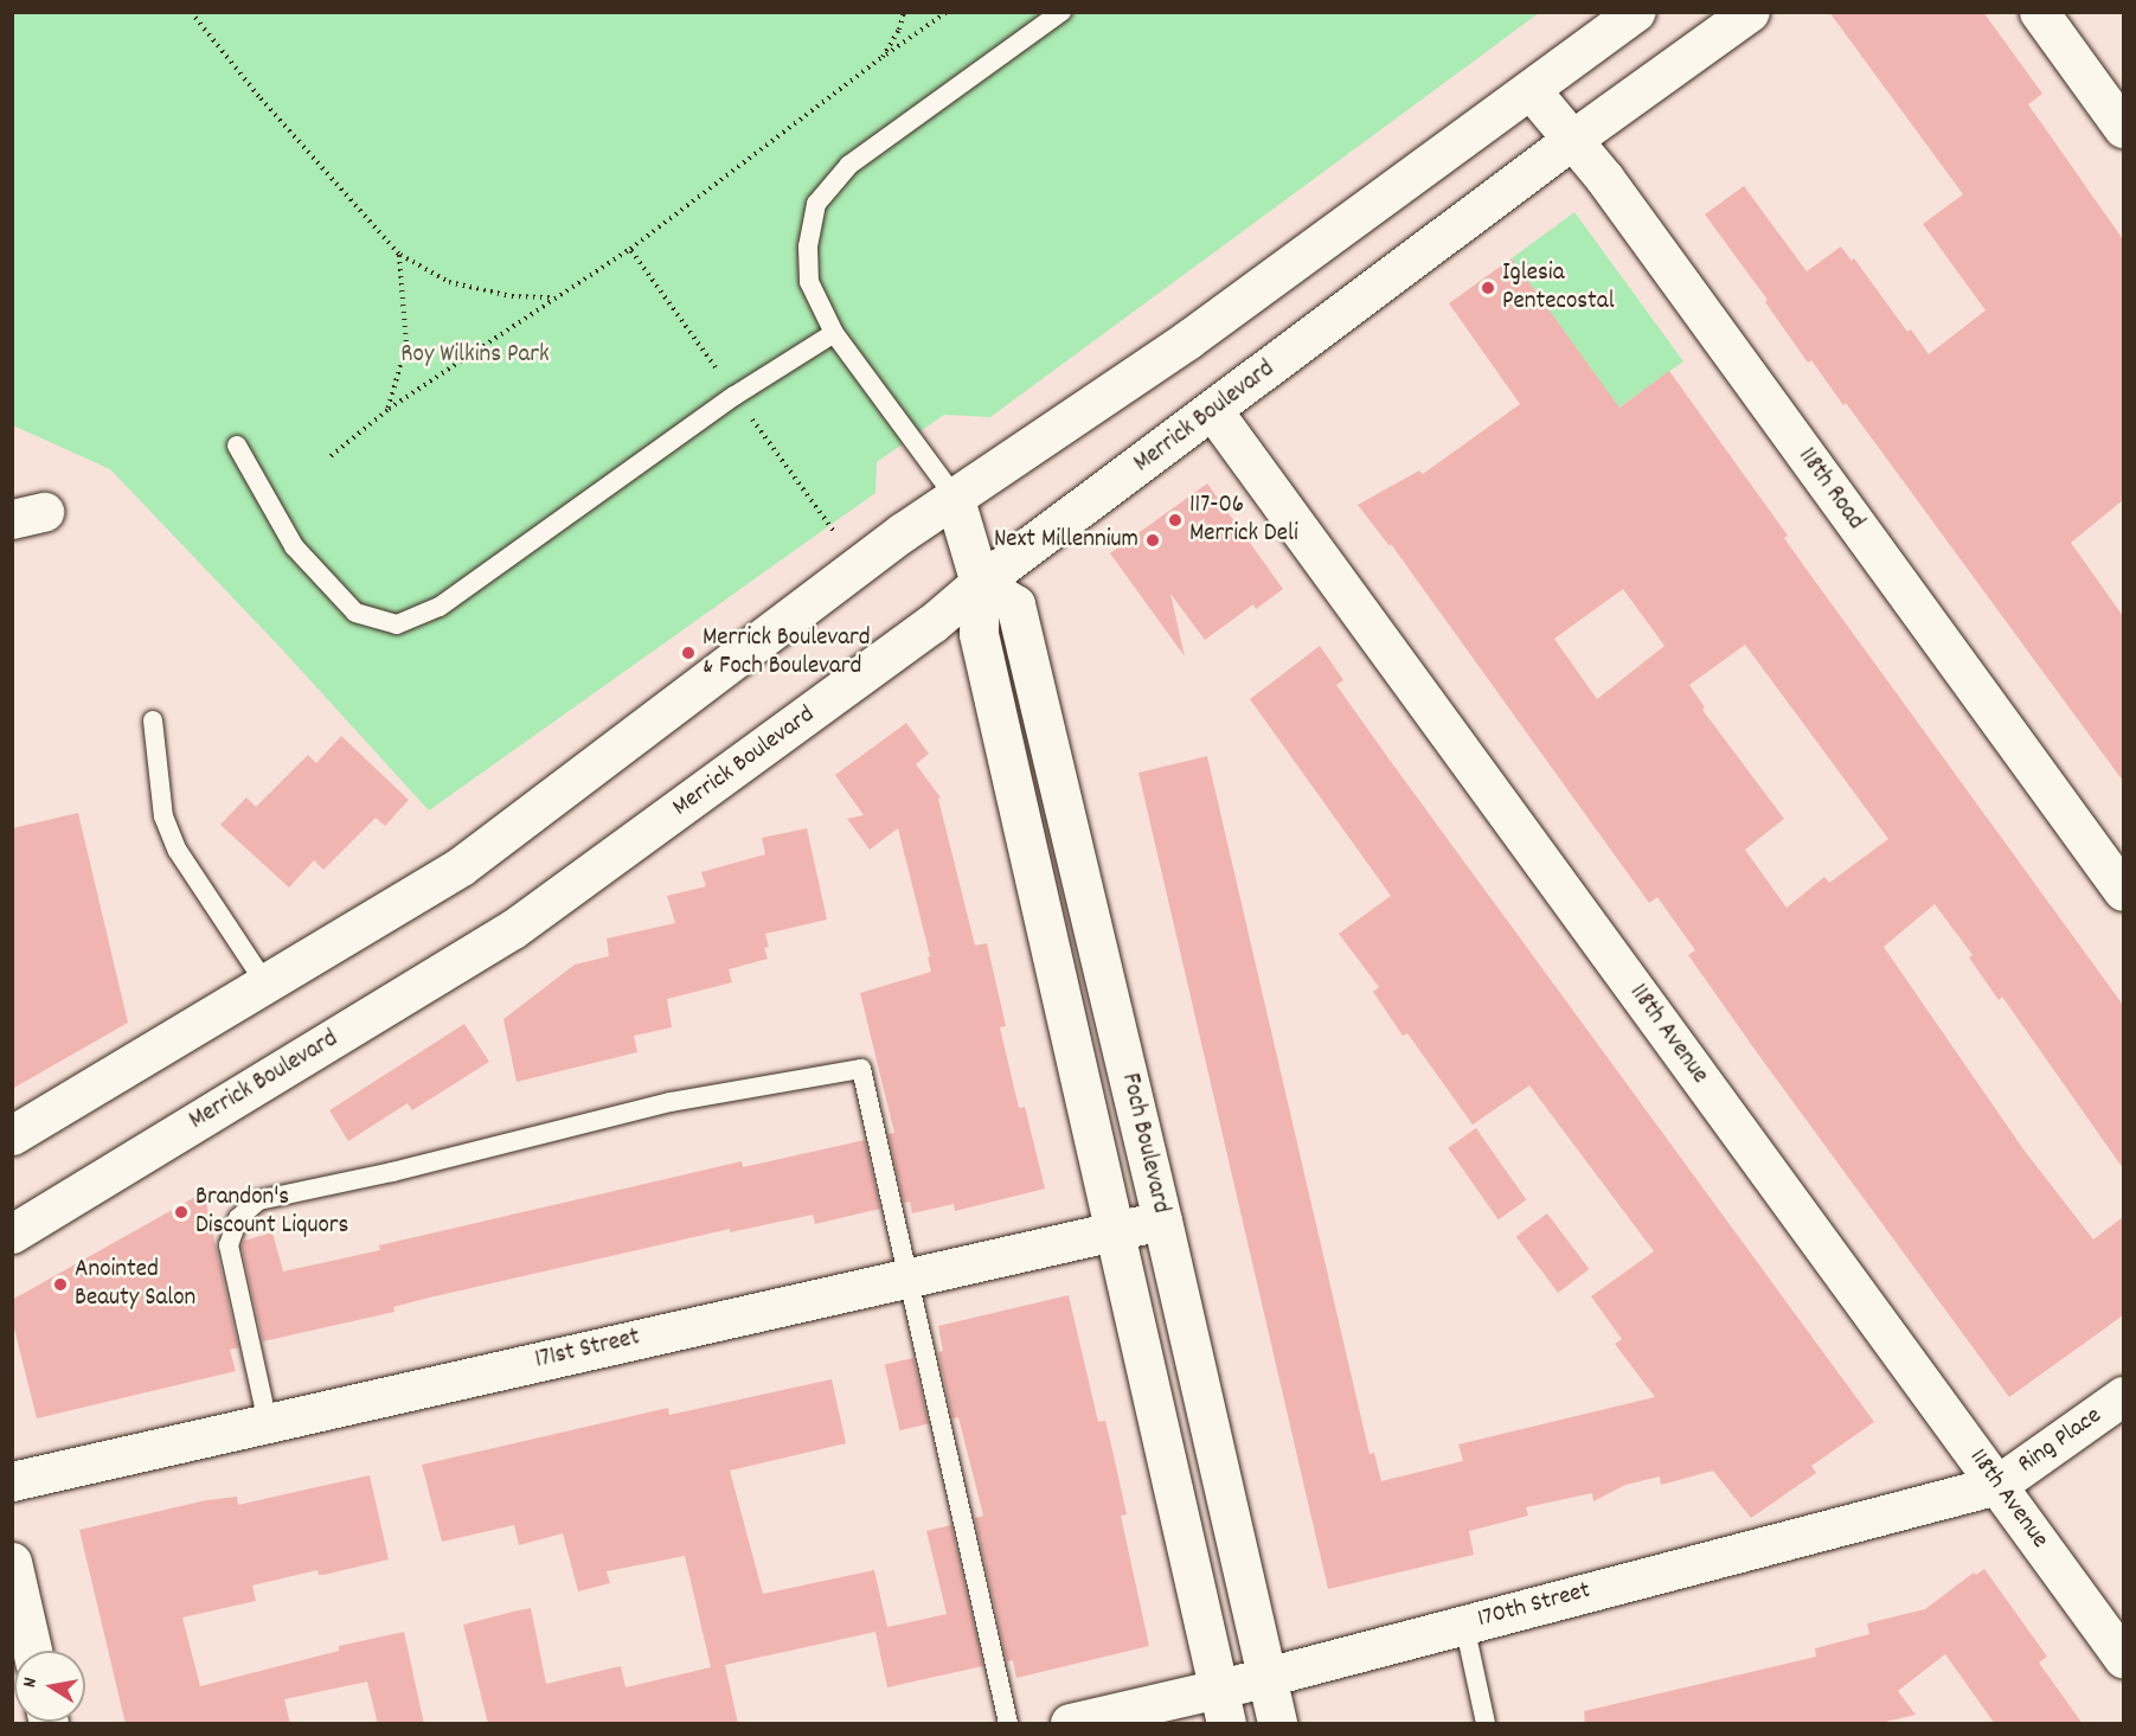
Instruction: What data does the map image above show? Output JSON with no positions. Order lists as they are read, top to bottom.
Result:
{
  "streets": {
    "street": [
      "Merrick Boulevard",
      "118th Road",
      "118th Avenue",
      "Foch Boulevard",
      "171st Street",
      "Ring Place",
      "170th Street"
    ]
  },
  "crossings": [
    ["Merrick Boulevard", "118th Road"],
    ["Merrick Boulevard", "118th Avenue"],
    ["Merrick Boulevard", "Foch Boulevard"],
    ["118th Avenue", "Ring Place"],
    ["118th Avenue", "170th Street"],
    ["Foch Boulevard", "171st Street"],
    ["Foch Boulevard", "170th Street"],
    ["Ring Place", "170th Street"]
  ],
  "parks": ["Roy Wilkins Park"],
  "places": [
    "Iglesia Pentecostal",
    "117-06 Merrick Deli",
    "Next Millennium",
    "Merrick Boulevard & Foch Boulevard",
    "Brandon's Discount Liquors",
    "Anointed Beauty Salon"
  ],
  "north": "left"
}
